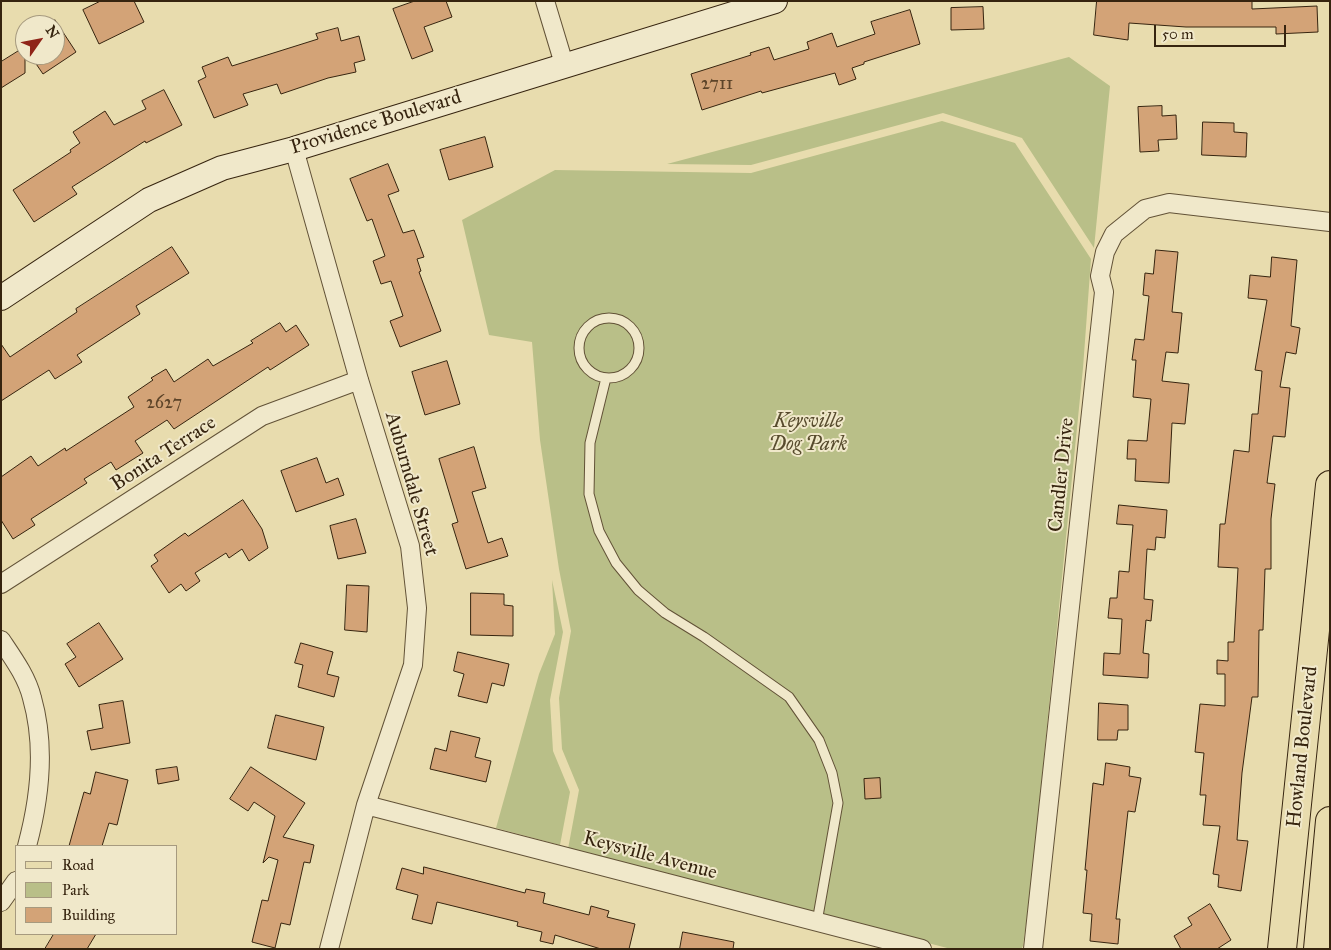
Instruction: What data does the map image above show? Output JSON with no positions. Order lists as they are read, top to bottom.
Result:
{
  "streets": {
    "main road": ["Providence Boulevard", "Howland Boulevard"],
    "street": [
      "Bonita Terrace",
      "Candler Drive",
      "Auburndale Street",
      "Keysville Avenue"
    ]
  },
  "crossings": [
    ["Providence Boulevard", "Auburndale Street"],
    ["Bonita Terrace", "Auburndale Street"],
    ["Auburndale Street", "Keysville Avenue"]
  ],
  "parks": ["Keysville Dog Park"],
  "house_numbers": ["2711", "2627"],
  "legend": ["Road", "Park", "Building"],
  "scale_bar": "50 m",
  "north": "top right"
}
